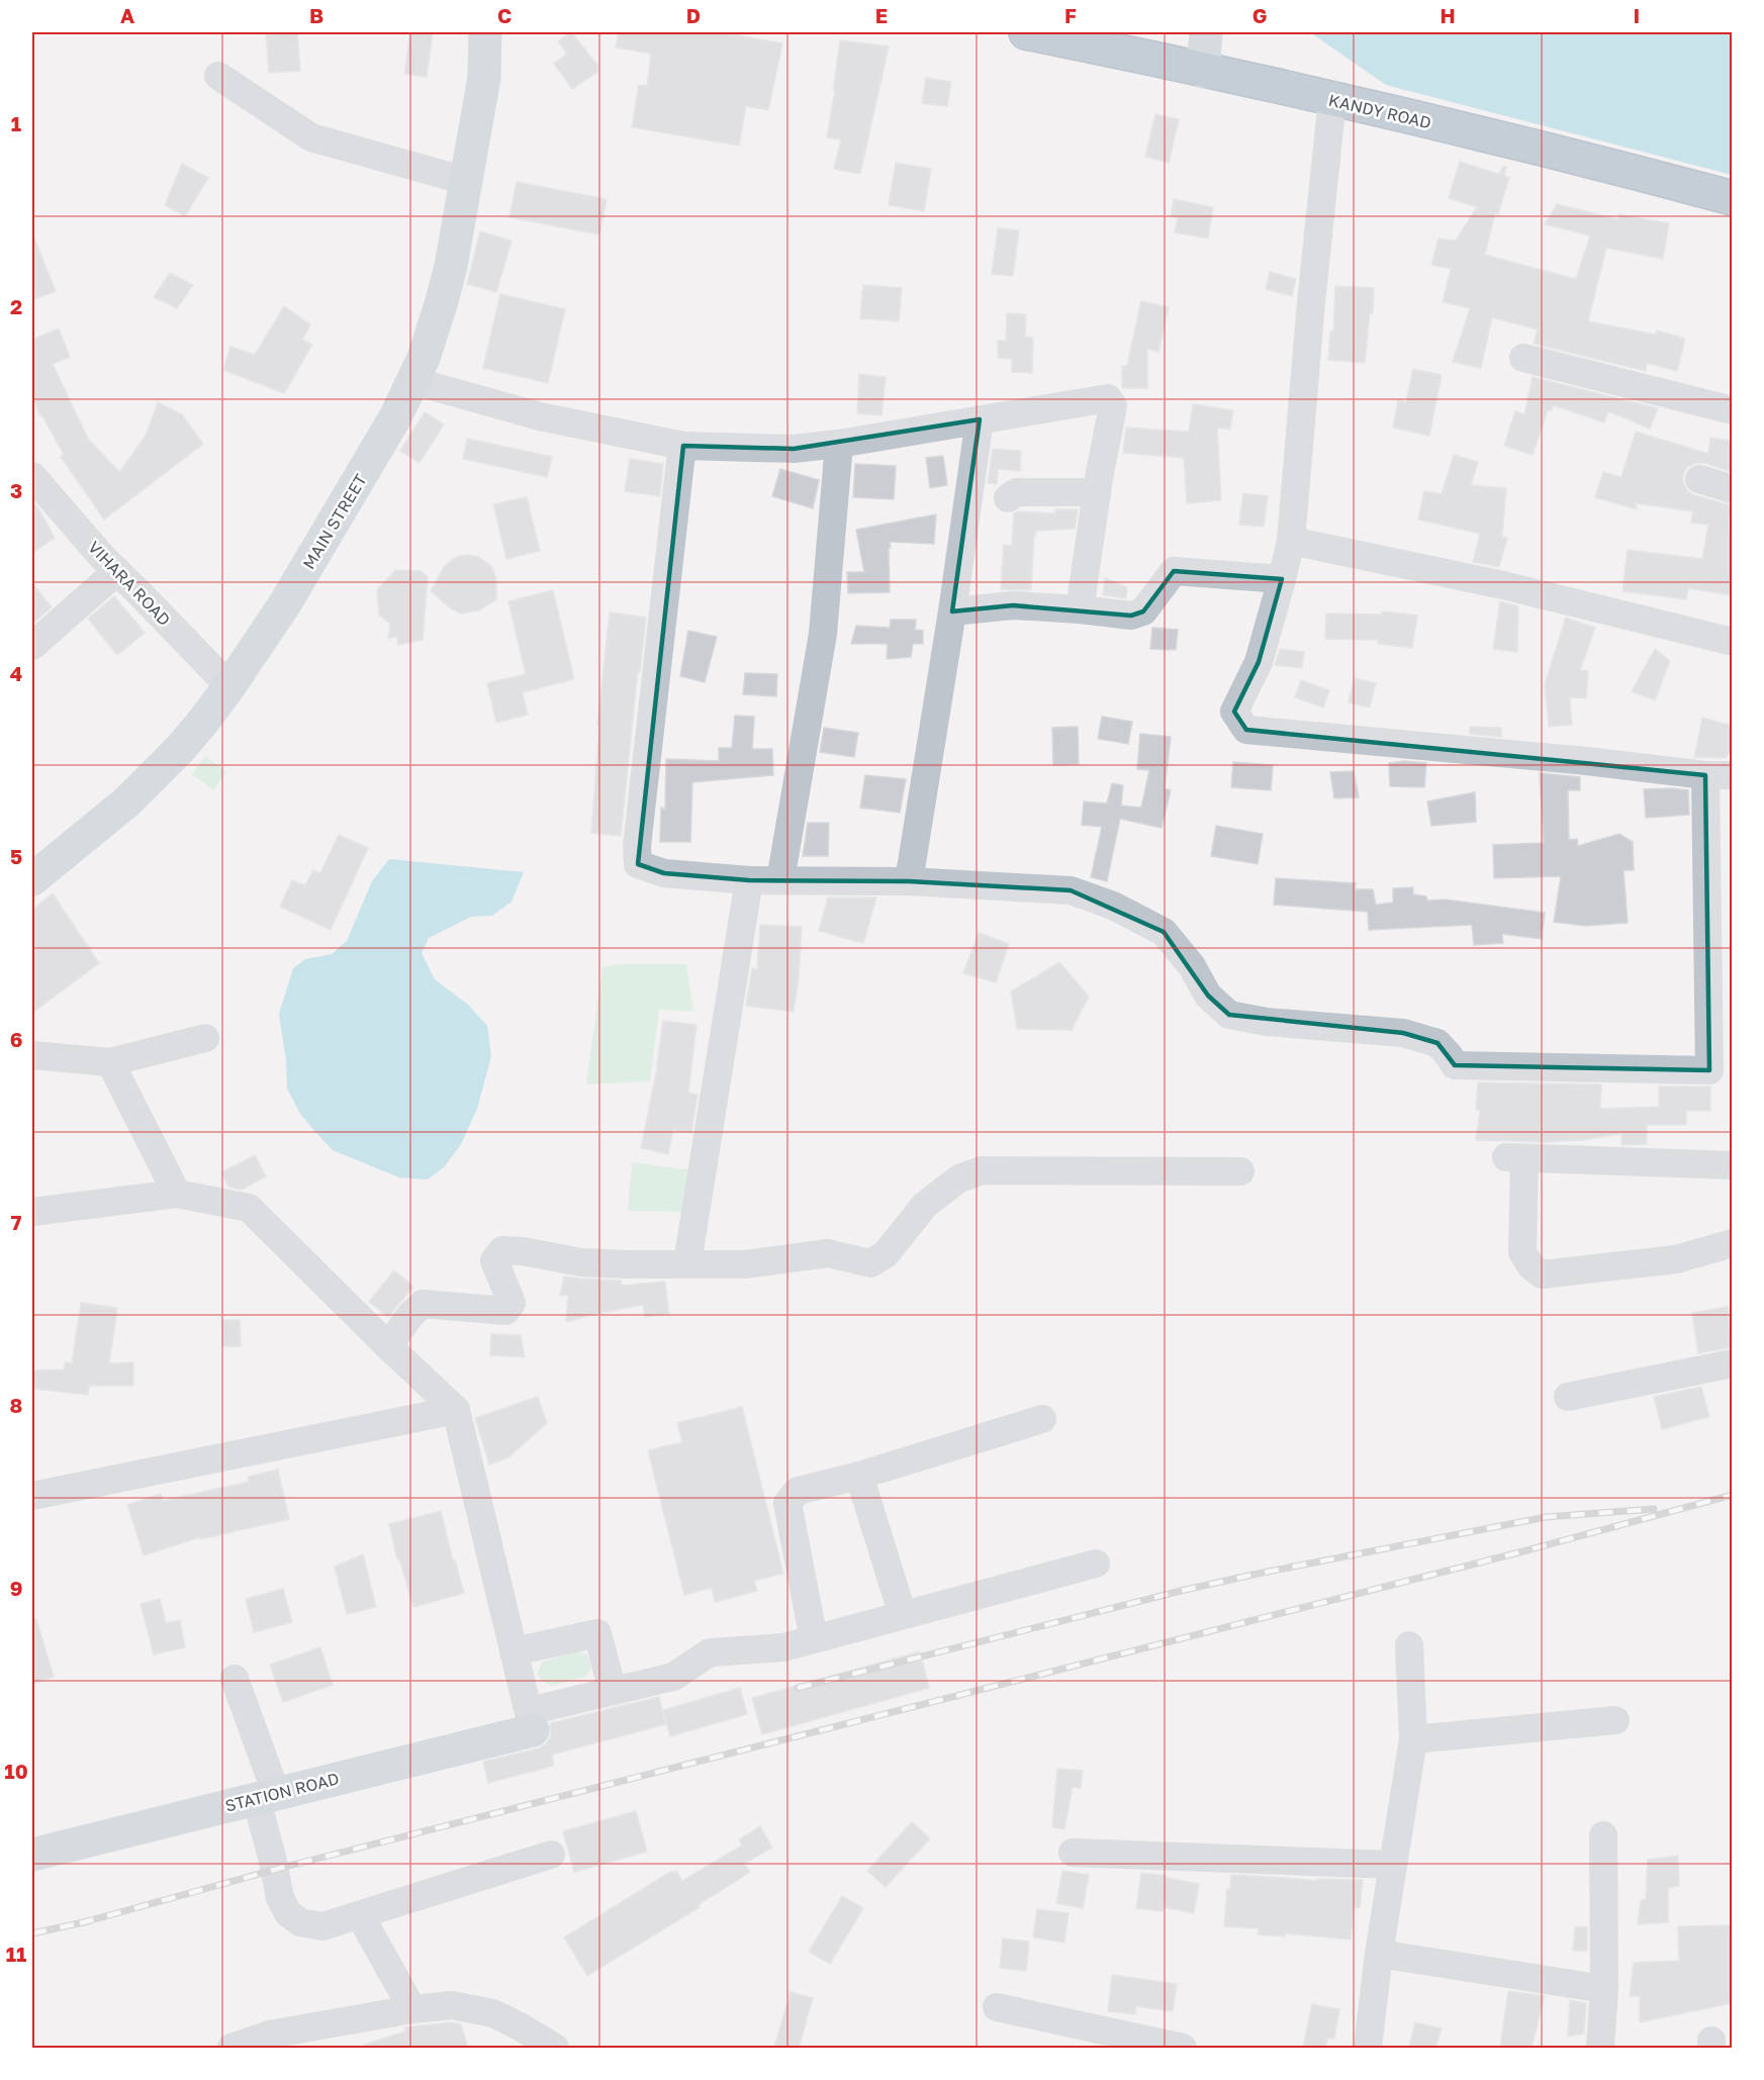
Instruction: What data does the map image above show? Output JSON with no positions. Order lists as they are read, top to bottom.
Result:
{
  "streets": {
    "highway": ["KANDY ROAD"],
    "main road": ["MAIN STREET", "STATION ROAD"],
    "street": ["VIHARA ROAD"]
  },
  "crossings": [
    ["MAIN STREET", "VIHARA ROAD"]
  ],
  "grid": {
    "columns": [
      "A",
      "B",
      "C",
      "D",
      "E",
      "F",
      "G",
      "H",
      "I"
    ],
    "rows": [
      "1",
      "2",
      "3",
      "4",
      "5",
      "6",
      "7",
      "8",
      "9",
      "10",
      "11"
    ]
  }
}
